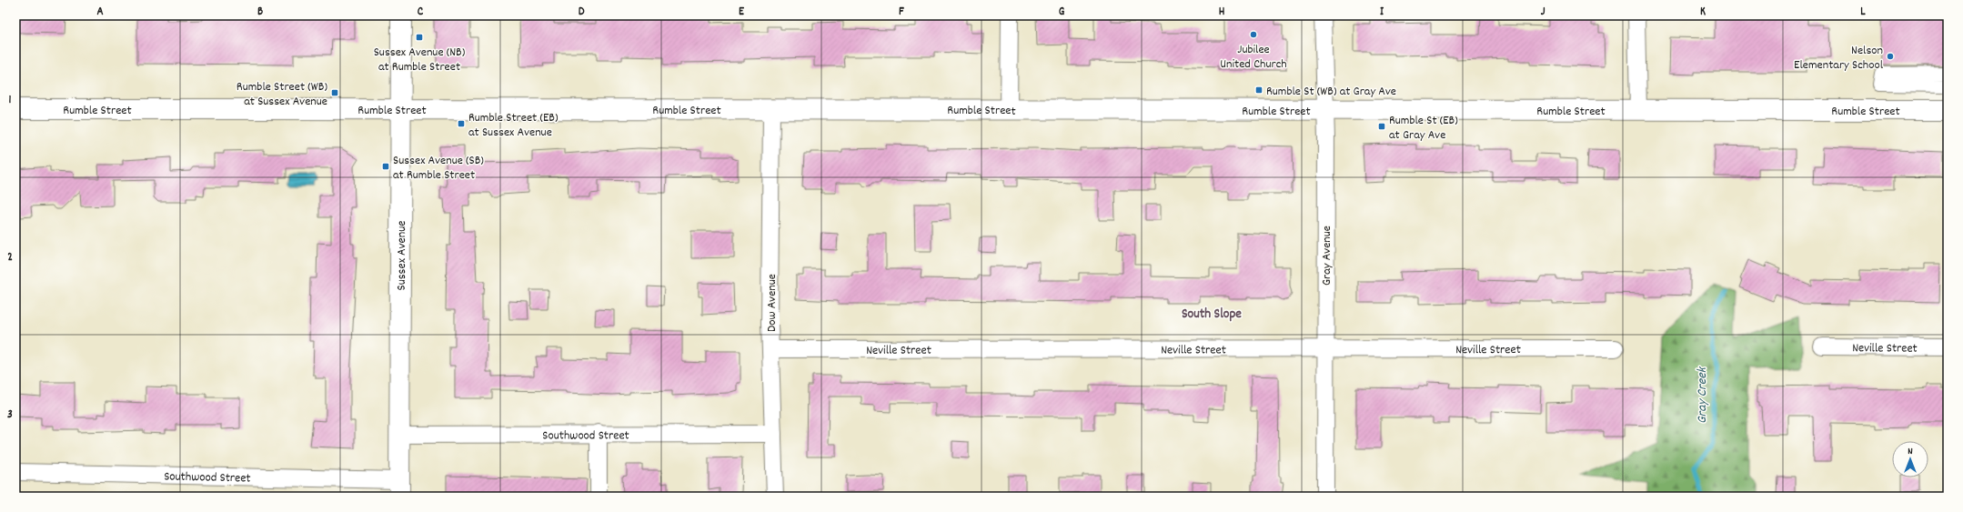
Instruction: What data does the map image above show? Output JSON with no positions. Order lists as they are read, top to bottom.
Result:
{
  "streets": {
    "street": [
      "Rumble Street",
      "Sussex Avenue",
      "Gray Avenue",
      "Dow Avenue",
      "Neville Street",
      "Southwood Street"
    ]
  },
  "crossings": [
    ["Rumble Street", "Sussex Avenue"],
    ["Rumble Street", "Gray Avenue"],
    ["Rumble Street", "Dow Avenue"],
    ["Sussex Avenue", "Southwood Street"],
    ["Gray Avenue", "Neville Street"],
    ["Dow Avenue", "Neville Street"],
    ["Dow Avenue", "Southwood Street"]
  ],
  "districts": ["South Slope"],
  "water": ["Gray Creek"],
  "places": {
    "other": ["Jubilee United Church", "Nelson Elementary School"],
    "transit": [
      "Sussex Avenue (NB) at Rumble Street",
      "Rumble St (WB) at Gray Ave",
      "Rumble Street (WB) at Sussex Avenue",
      "Rumble Street (EB) at Sussex Avenue",
      "Rumble St (EB) at Gray Ave",
      "Sussex Avenue (SB) at Rumble Street"
    ]
  },
  "north": "top",
  "grid": {
    "columns": [
      "A",
      "B",
      "C",
      "D",
      "E",
      "F",
      "G",
      "H",
      "I",
      "J",
      "K",
      "L"
    ],
    "rows": ["1", "2", "3"]
  }
}
